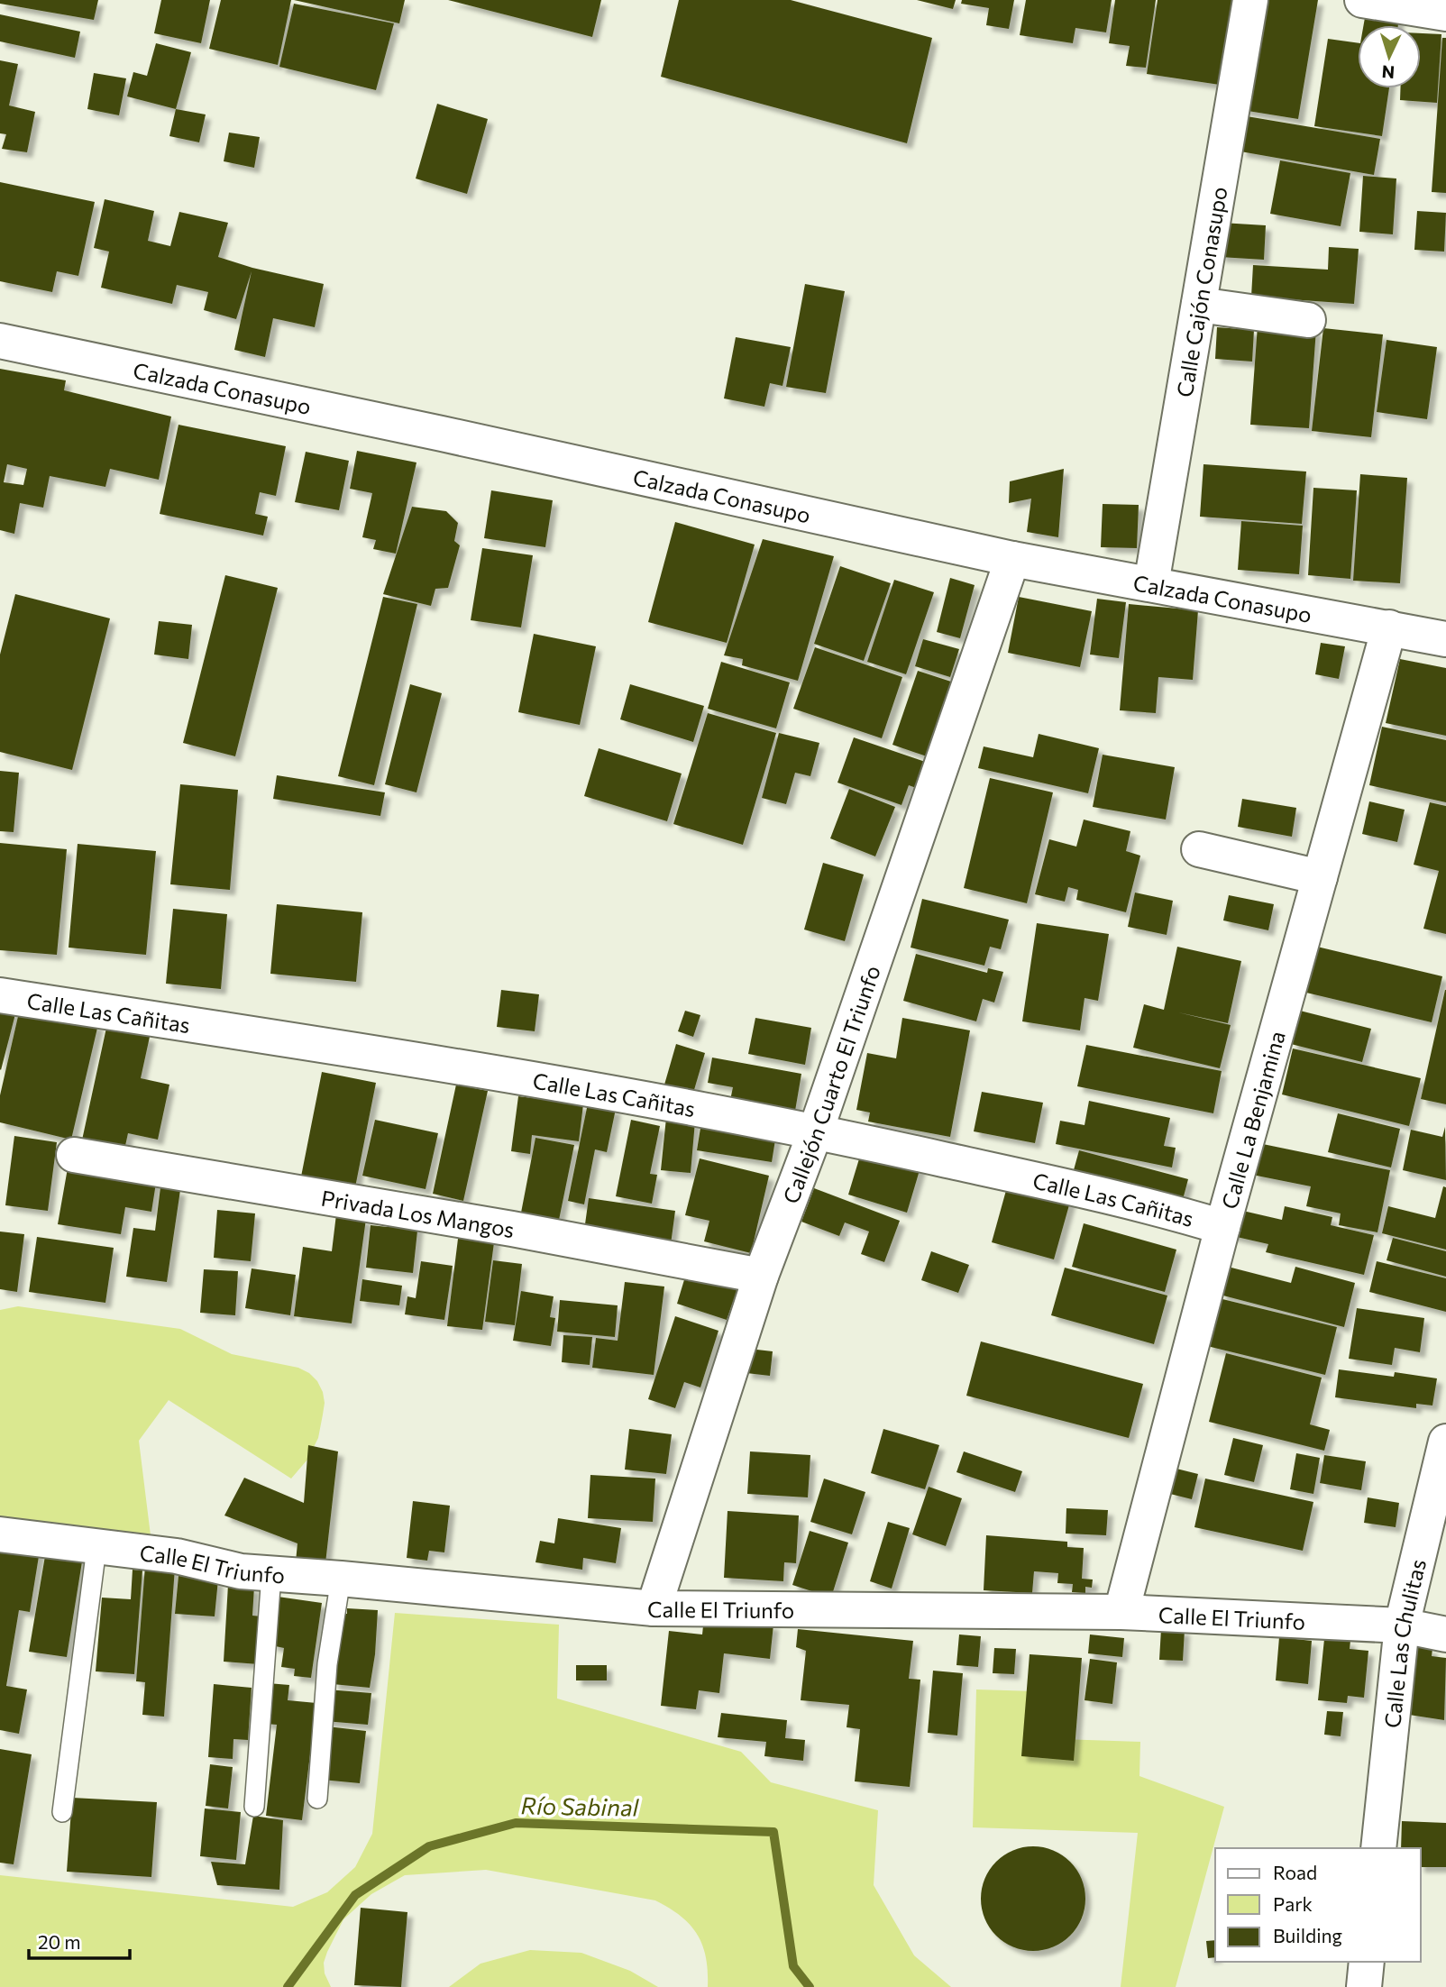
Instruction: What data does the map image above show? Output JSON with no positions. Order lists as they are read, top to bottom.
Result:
{
  "streets": {
    "street": [
      "Calle Cajón Conasupo",
      "Calzada Conasupo",
      "Calle Las Cañitas",
      "Callejón Cuarto El Triunfo",
      "Calle La Benjamina",
      "Privada Los Mangos",
      "Calle El Triunfo",
      "Calle Las Chulitas"
    ]
  },
  "crossings": [
    ["Calle Cajón Conasupo", "Calzada Conasupo"],
    ["Calzada Conasupo", "Callejón Cuarto El Triunfo"],
    ["Calzada Conasupo", "Calle La Benjamina"],
    ["Calle Las Cañitas", "Callejón Cuarto El Triunfo"],
    ["Calle Las Cañitas", "Calle La Benjamina"],
    ["Callejón Cuarto El Triunfo", "Privada Los Mangos"],
    ["Callejón Cuarto El Triunfo", "Calle El Triunfo"],
    ["Calle La Benjamina", "Calle El Triunfo"],
    ["Calle El Triunfo", "Calle Las Chulitas"]
  ],
  "water": ["Río Sabinal"],
  "legend": ["Road", "Park", "Building"],
  "scale_bar": "20 m",
  "north": "bottom"
}
